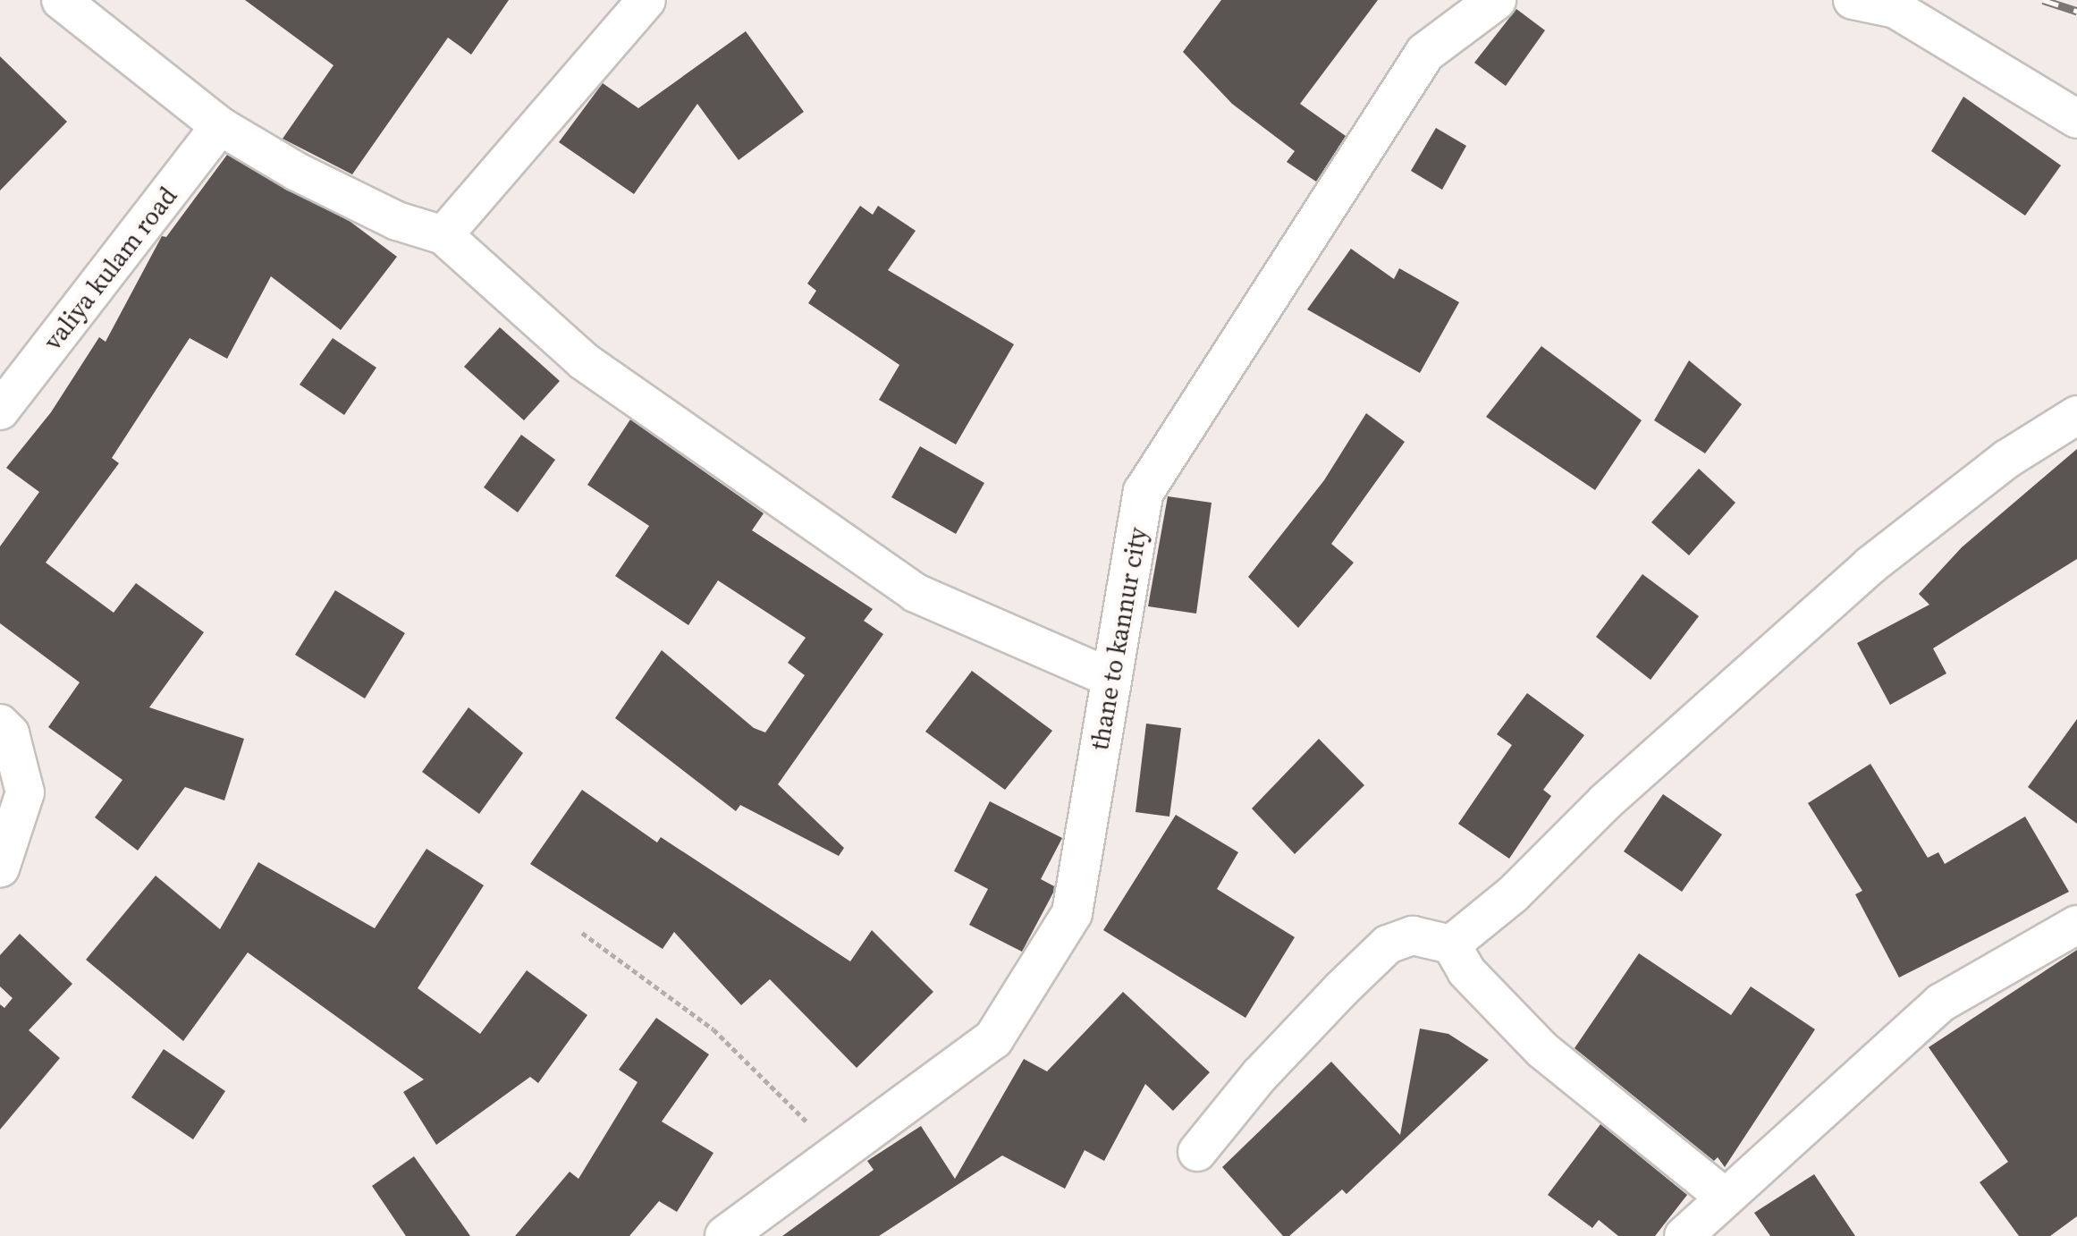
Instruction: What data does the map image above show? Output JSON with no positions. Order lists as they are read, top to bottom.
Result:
{
  "streets": {
    "street": ["valiya kulam road", "thane to kannur city"]
  }
}
